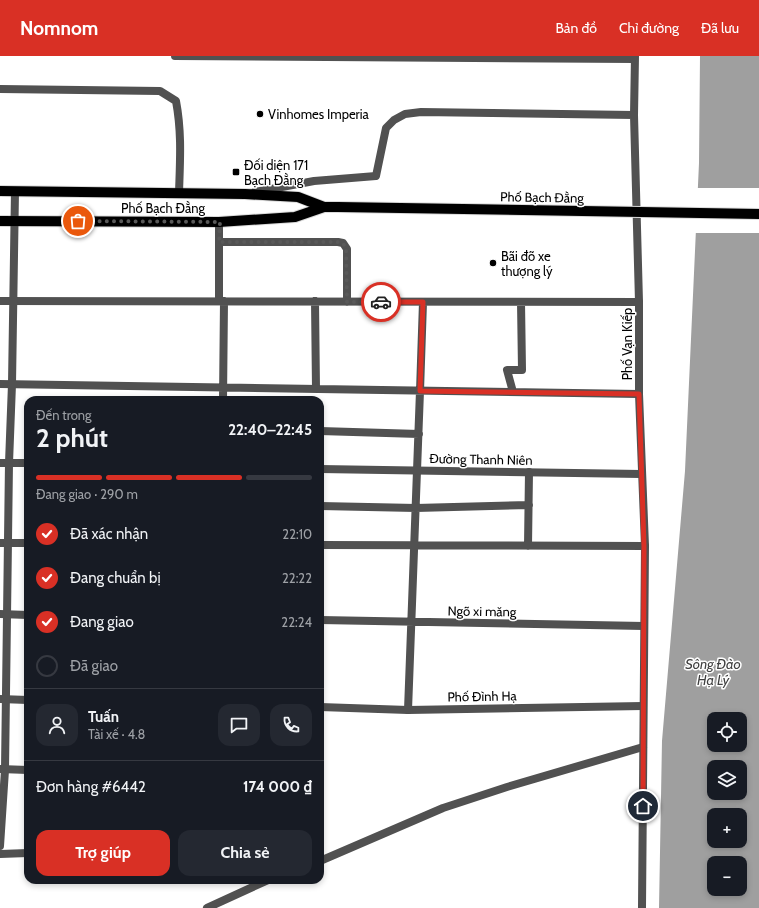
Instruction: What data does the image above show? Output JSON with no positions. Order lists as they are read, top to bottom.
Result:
{
  "streets": {
    "main road": ["Phố Bạch Đằng"],
    "street": [
      "Phố Vạn Kiếp",
      "Đường Thanh Niên",
      "Ngõ xi măng",
      "Phố Đình Hạ"
    ]
  },
  "crossings": [
    ["Phố Vạn Kiếp", "Đường Thanh Niên"],
    ["Phố Vạn Kiếp", "Ngõ xi măng"],
    ["Phố Vạn Kiếp", "Phố Đình Hạ"]
  ],
  "water": ["Sông Đào Hạ Lý"],
  "places": {
    "other": ["Vinhomes Imperia", "Bãi đõ xe thượng lý"],
    "transit": ["Đối diện 171 Bạch Đằng"]
  },
  "page": {
    "header": "Nomnom",
    "nav": ["Bản đồ", "Chỉ đường", "Đã lưu"],
    "heading": ["2 phút", "Đến trong", "22:40–22:45"],
    "panel": [
      "Tuấn",
      "Tài xế · 4.8",
      "Đơn hàng #6442",
      "174 000 ₫"
    ],
    "bar": "Đang giao · 290 m",
    "list": [
      ["Đã xác nhận", "22:10"],
      ["Đang chuẩn bị", "22:22"],
      ["Đang giao", "22:24"],
      "Đã giao"
    ],
    "map_buttons": ["+", "−"],
    "buttons": ["Trợ giúp", "Chia sẻ"]
  }
}
